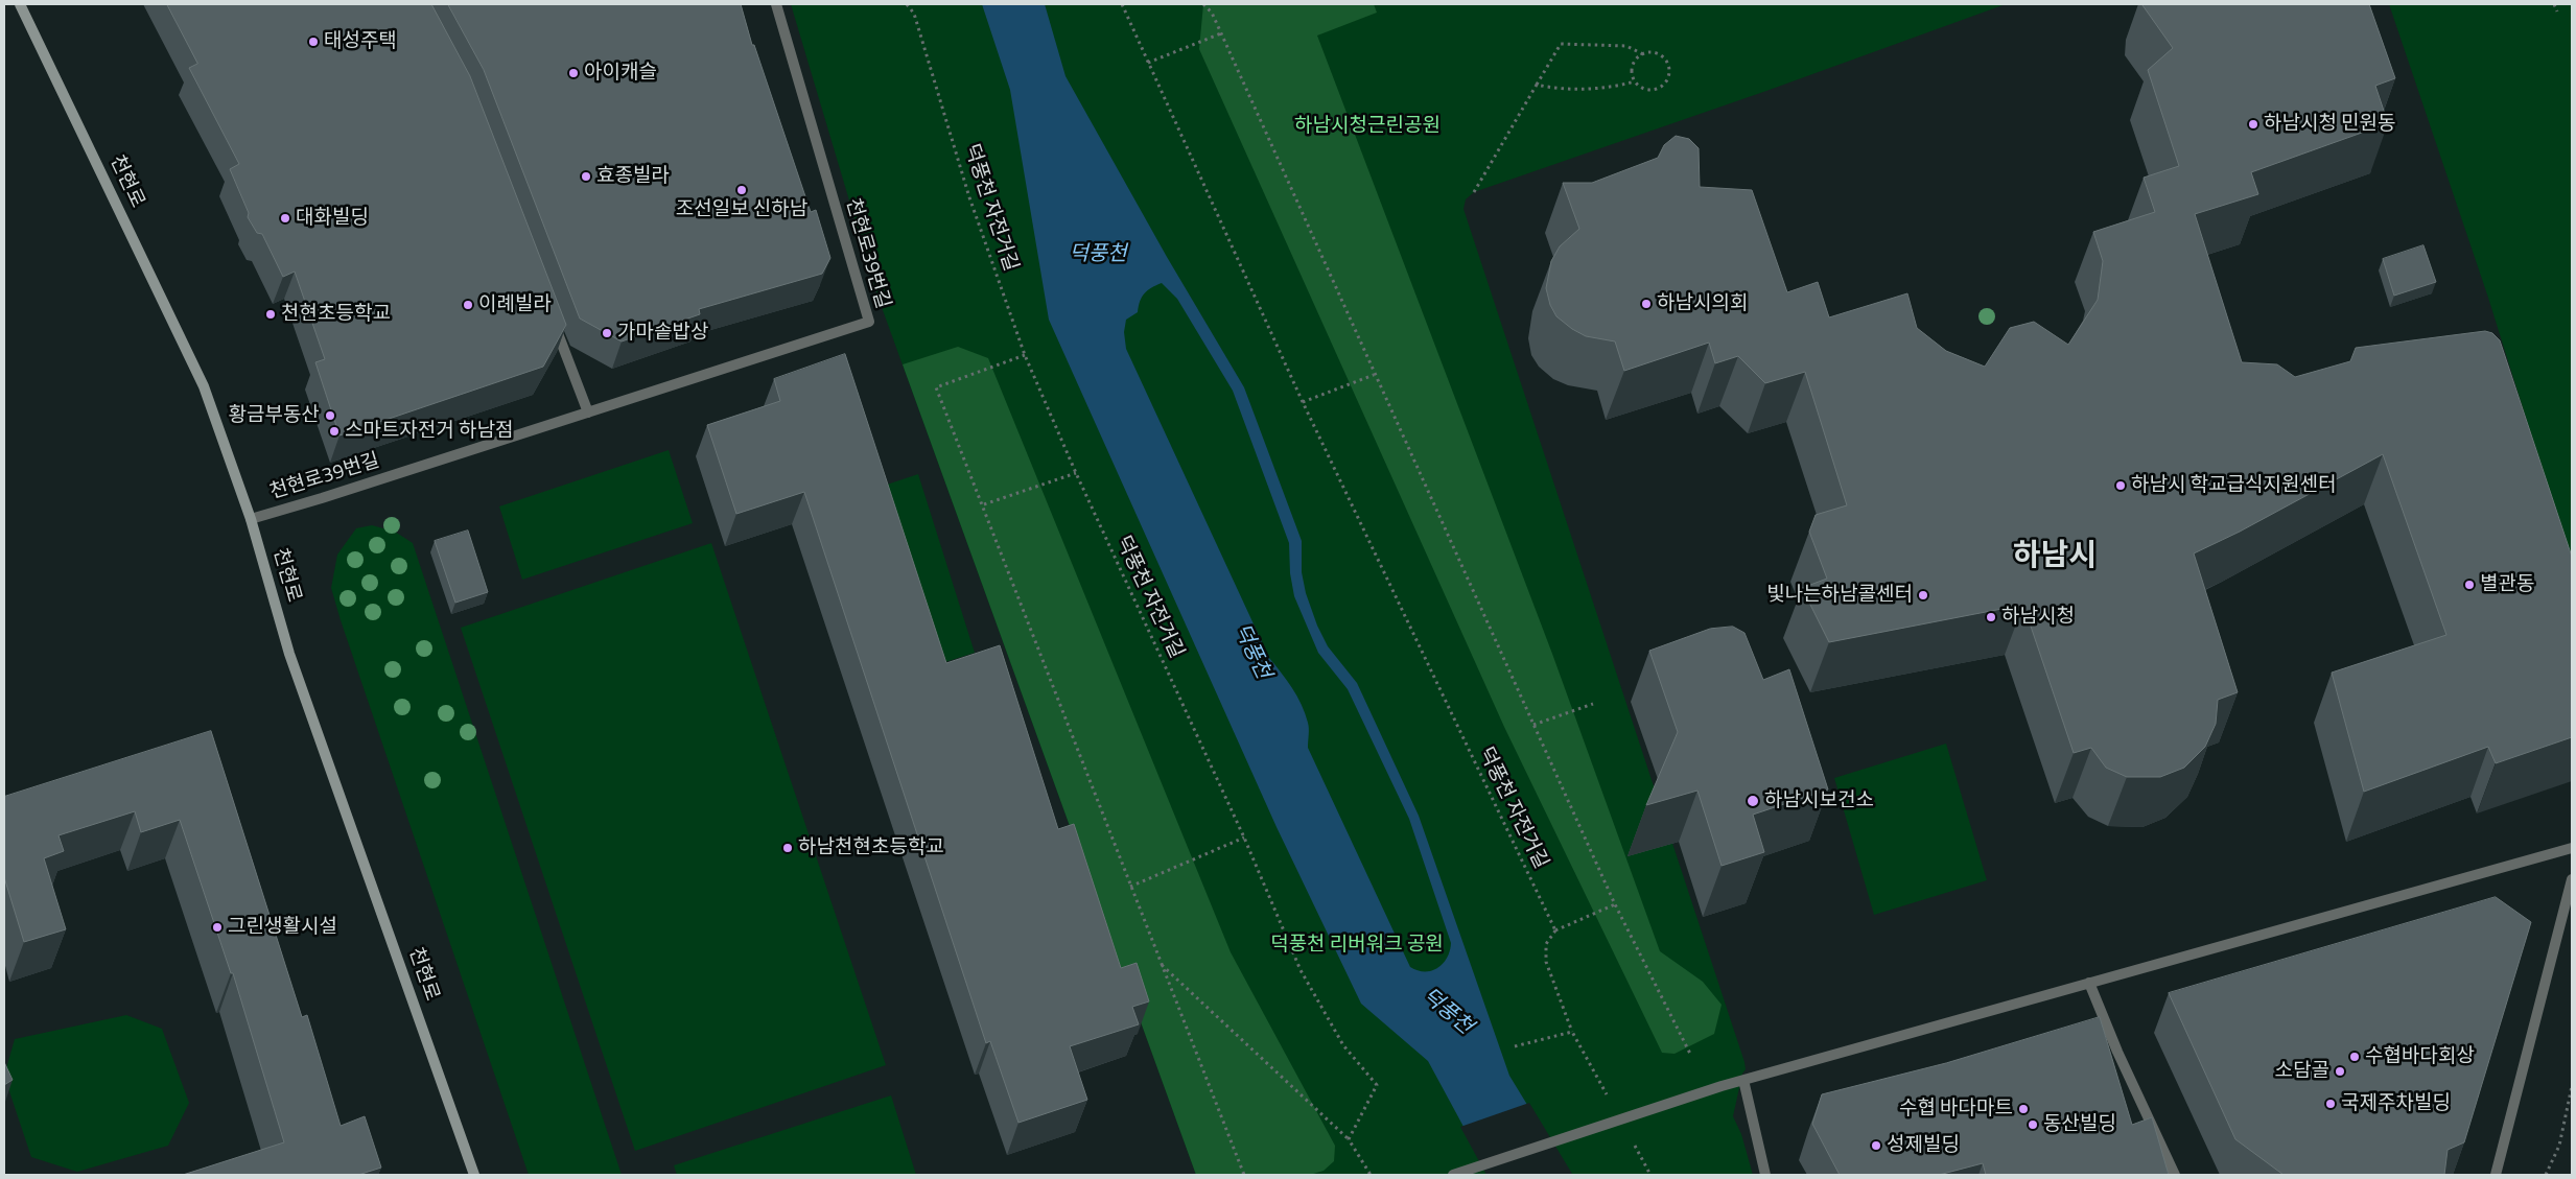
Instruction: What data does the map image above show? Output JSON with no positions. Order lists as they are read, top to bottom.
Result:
{
  "streets": {
    "main road": ["천현로"],
    "street": ["천현로39번길"],
    "path": ["덕풍천 자전거길"]
  },
  "crossings": [
    ["천현로", "천현로39번길"]
  ],
  "districts": ["하남시"],
  "water": ["덕풍천"],
  "parks": ["하남시청근린공원", "덕풍천 리버워크 공원"],
  "places": [
    "태성주택",
    "아이캐슬",
    "하남시청 민원동",
    "효종빌라",
    "조선일보 신하남",
    "대화빌딩",
    "하남시의회",
    "이례빌라",
    "천현초등학교",
    "가마솥밥상",
    "황금부동산",
    "스마트자전거 하남점",
    "하남시 학교급식지원센터",
    "별관동",
    "빛나는하남콜센터",
    "하남시청",
    "하남시보건소",
    "하남천현초등학교",
    "그린생활시설",
    "수협바다회상",
    "소담골",
    "국제주차빌딩",
    "수협 바다마트",
    "동산빌딩",
    "성제빌딩"
  ]
}
